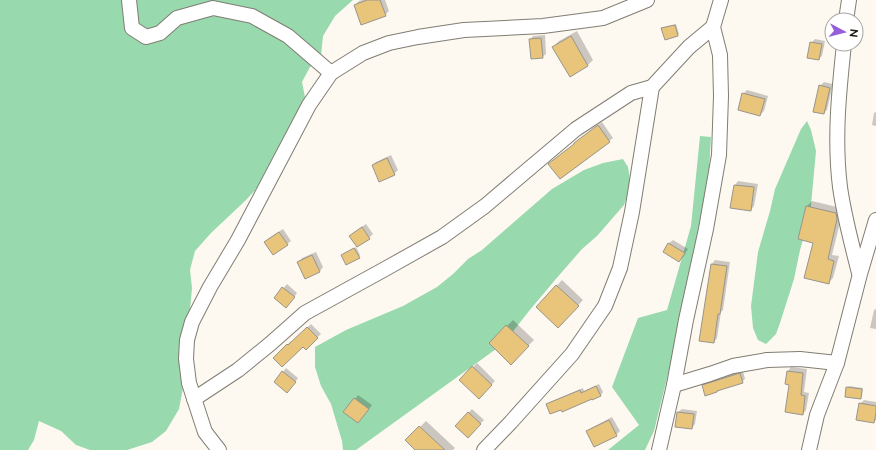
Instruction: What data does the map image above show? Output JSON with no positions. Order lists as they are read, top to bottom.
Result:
{
  "north": "right"
}
